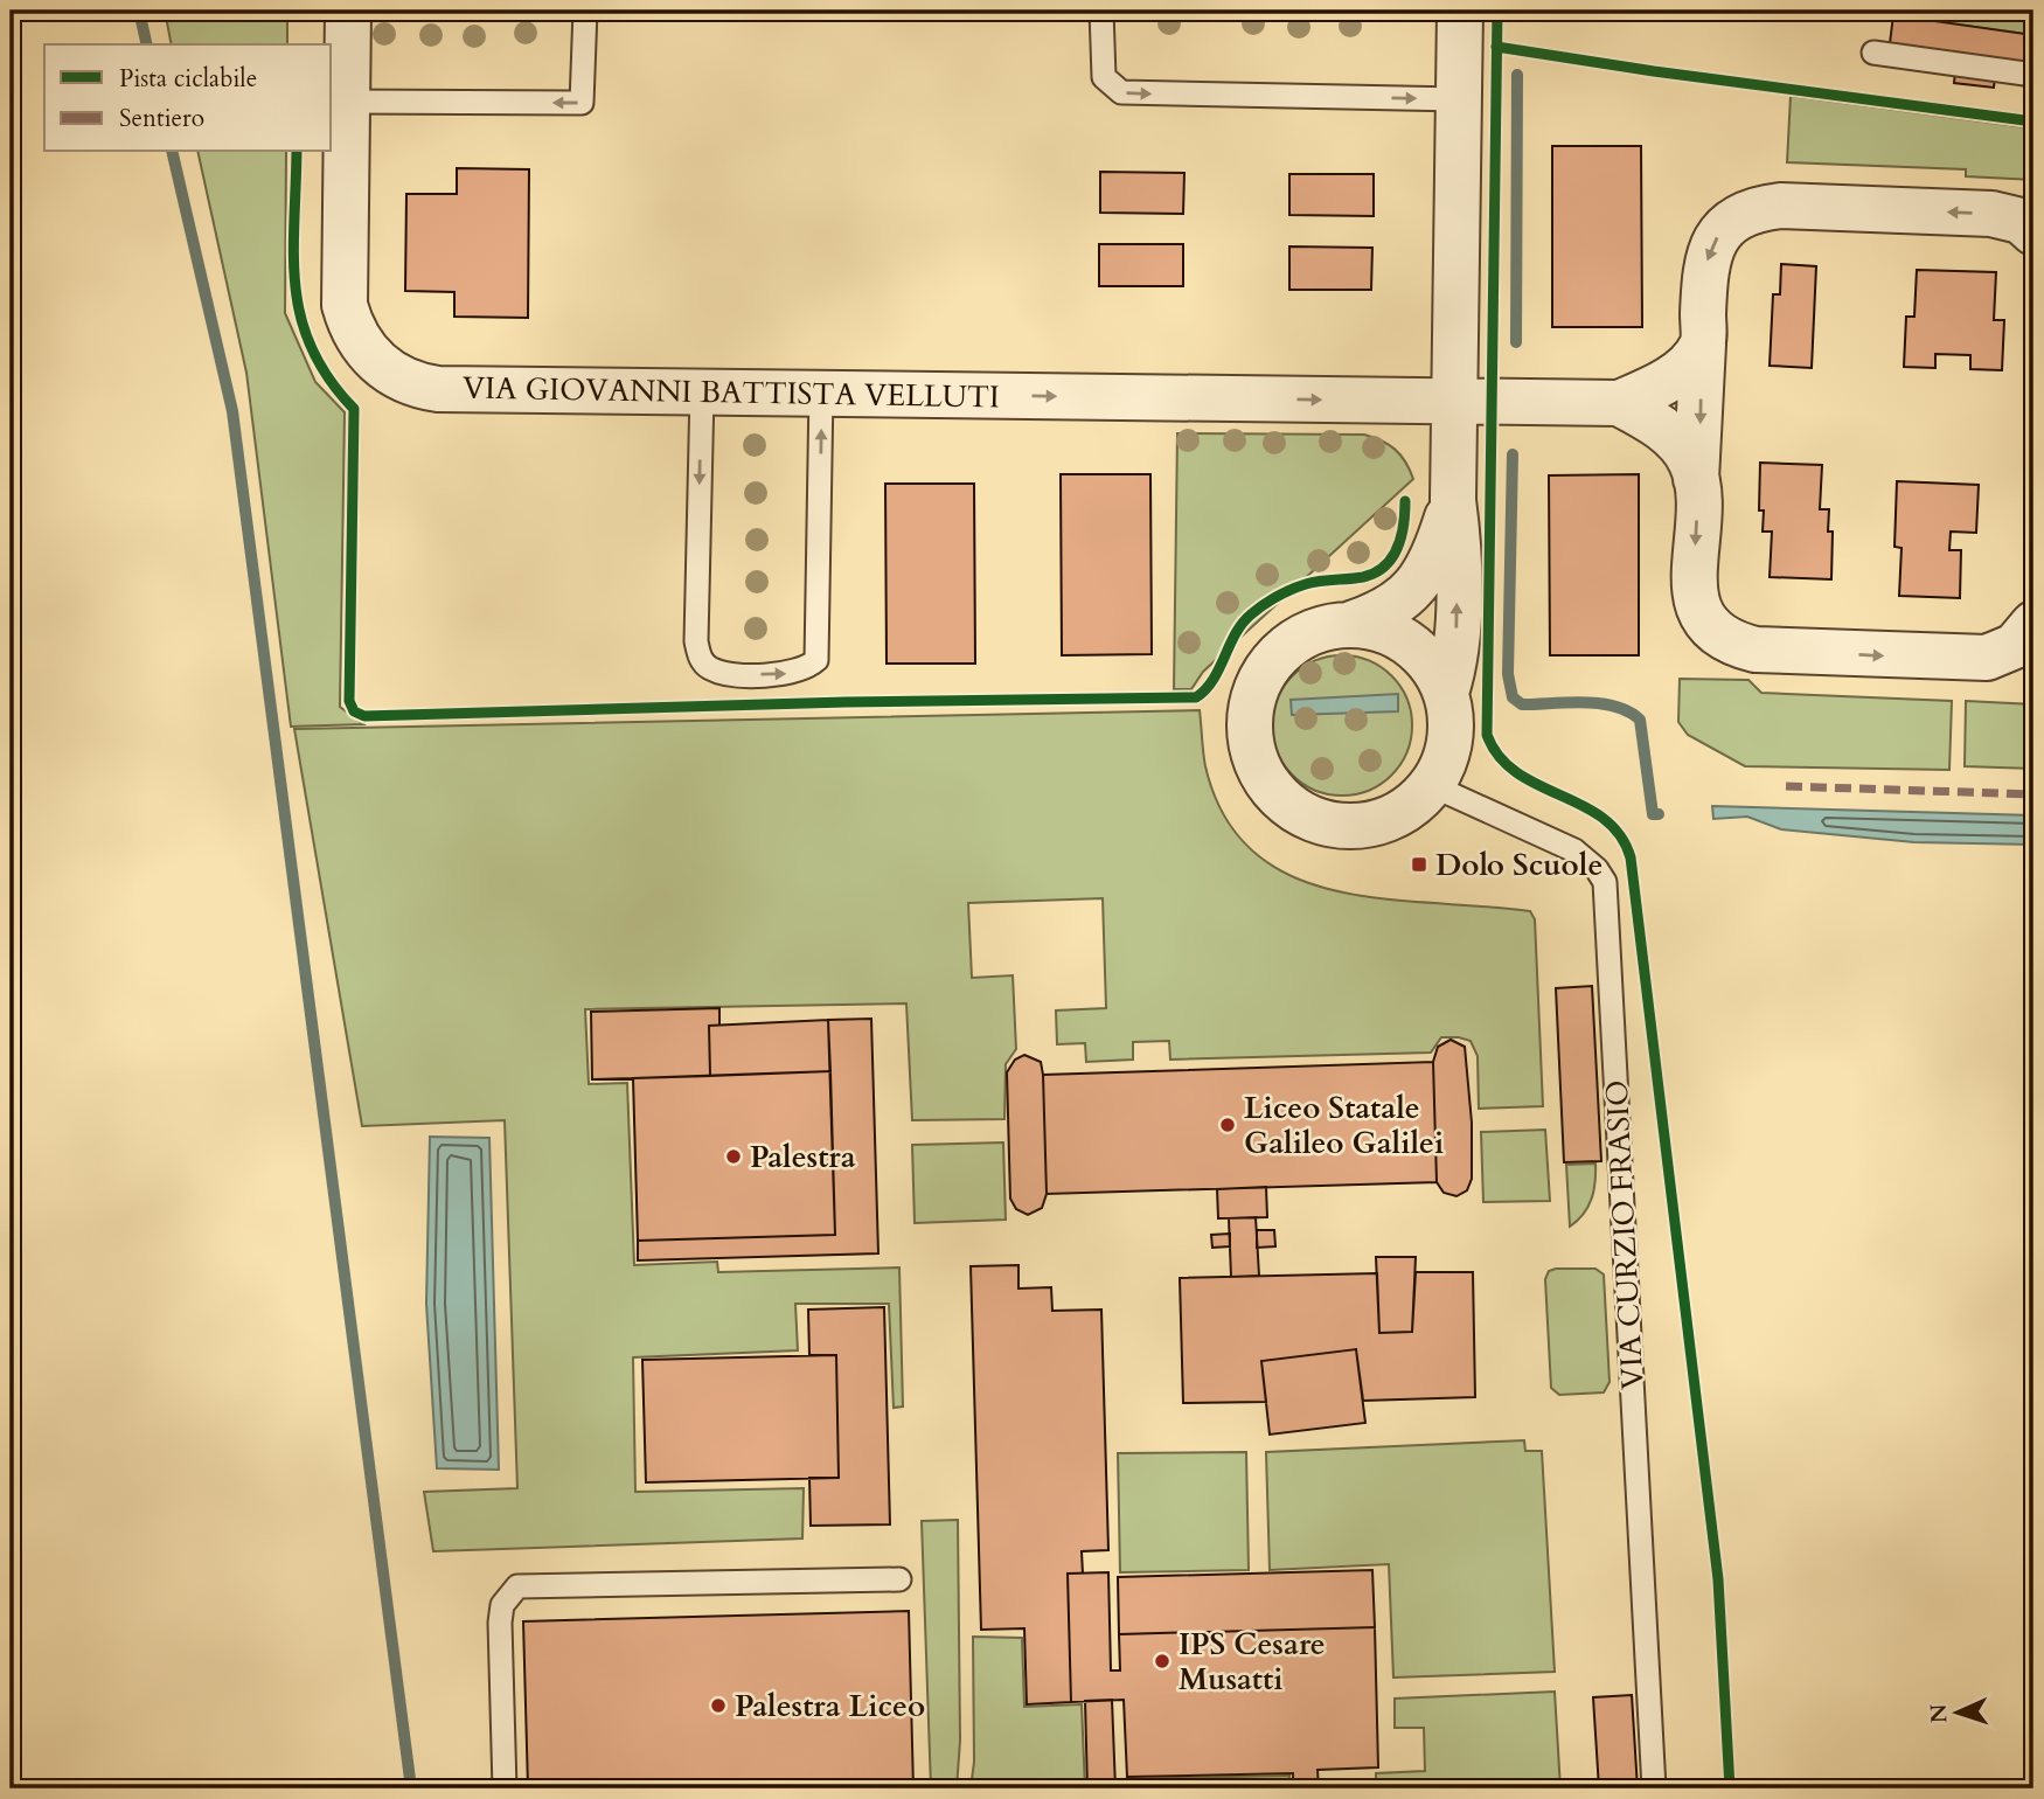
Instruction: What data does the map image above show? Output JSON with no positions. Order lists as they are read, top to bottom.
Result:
{
  "streets": {
    "street": ["VIA GIOVANNI BATTISTA VELLUTI"],
    "lane": ["VIA CURZIO FRASIO"]
  },
  "one_way": ["VIA GIOVANNI BATTISTA VELLUTI"],
  "places": {
    "transit": ["Dolo Scuole"],
    "other": [
      "Liceo Statale Galileo Galilei",
      "Palestra",
      "IPS Cesare Musatti",
      "Palestra Liceo"
    ]
  },
  "legend": ["Pista ciclabile", "Sentiero"],
  "north": "left"
}
